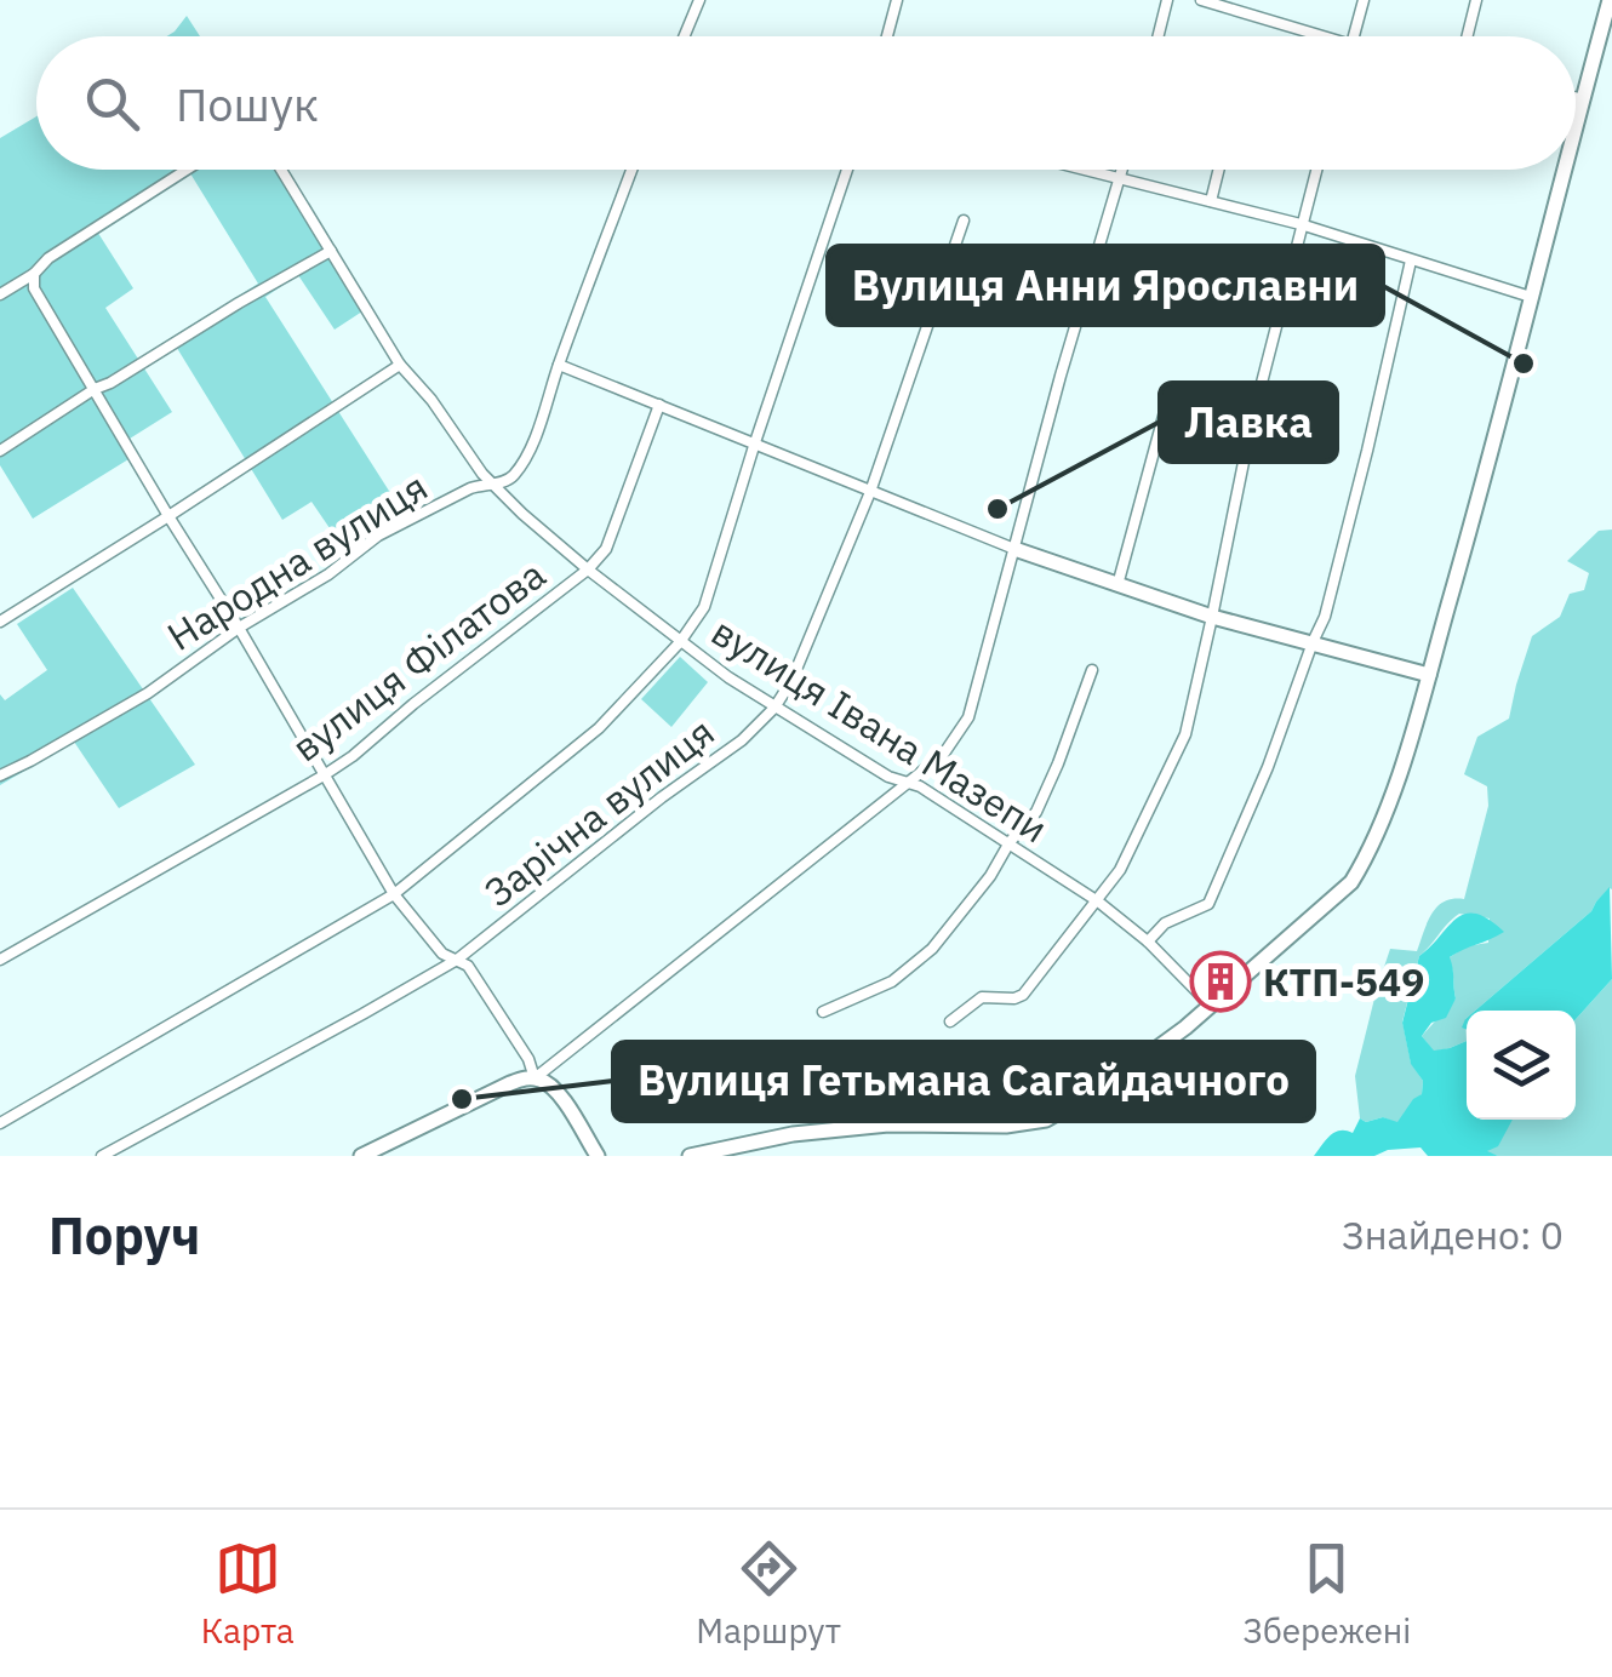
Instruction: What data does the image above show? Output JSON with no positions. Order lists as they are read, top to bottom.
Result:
{
  "streets": {
    "street": [
      "Народна вулиця",
      "вулиця Філатова",
      "вулиця Івана Мазепи",
      "Зарічна вулиця"
    ]
  },
  "crossings": [
    ["Народна вулиця", "вулиця Івана Мазепи"],
    ["вулиця Філатова", "вулиця Івана Мазепи"],
    ["вулиця Івана Мазепи", "Зарічна вулиця"]
  ],
  "places": {
    "other": ["Вулиця Анни Ярославни", "Лавка", "Вулиця Гетьмана Сагайдачного"],
    "building": ["КТП-549"]
  },
  "page": {
    "search": "Пошук",
    "heading": ["Поруч", "Знайдено: 0"],
    "nav": ["Карта", "Маршрут", "Збережені"]
  }
}
